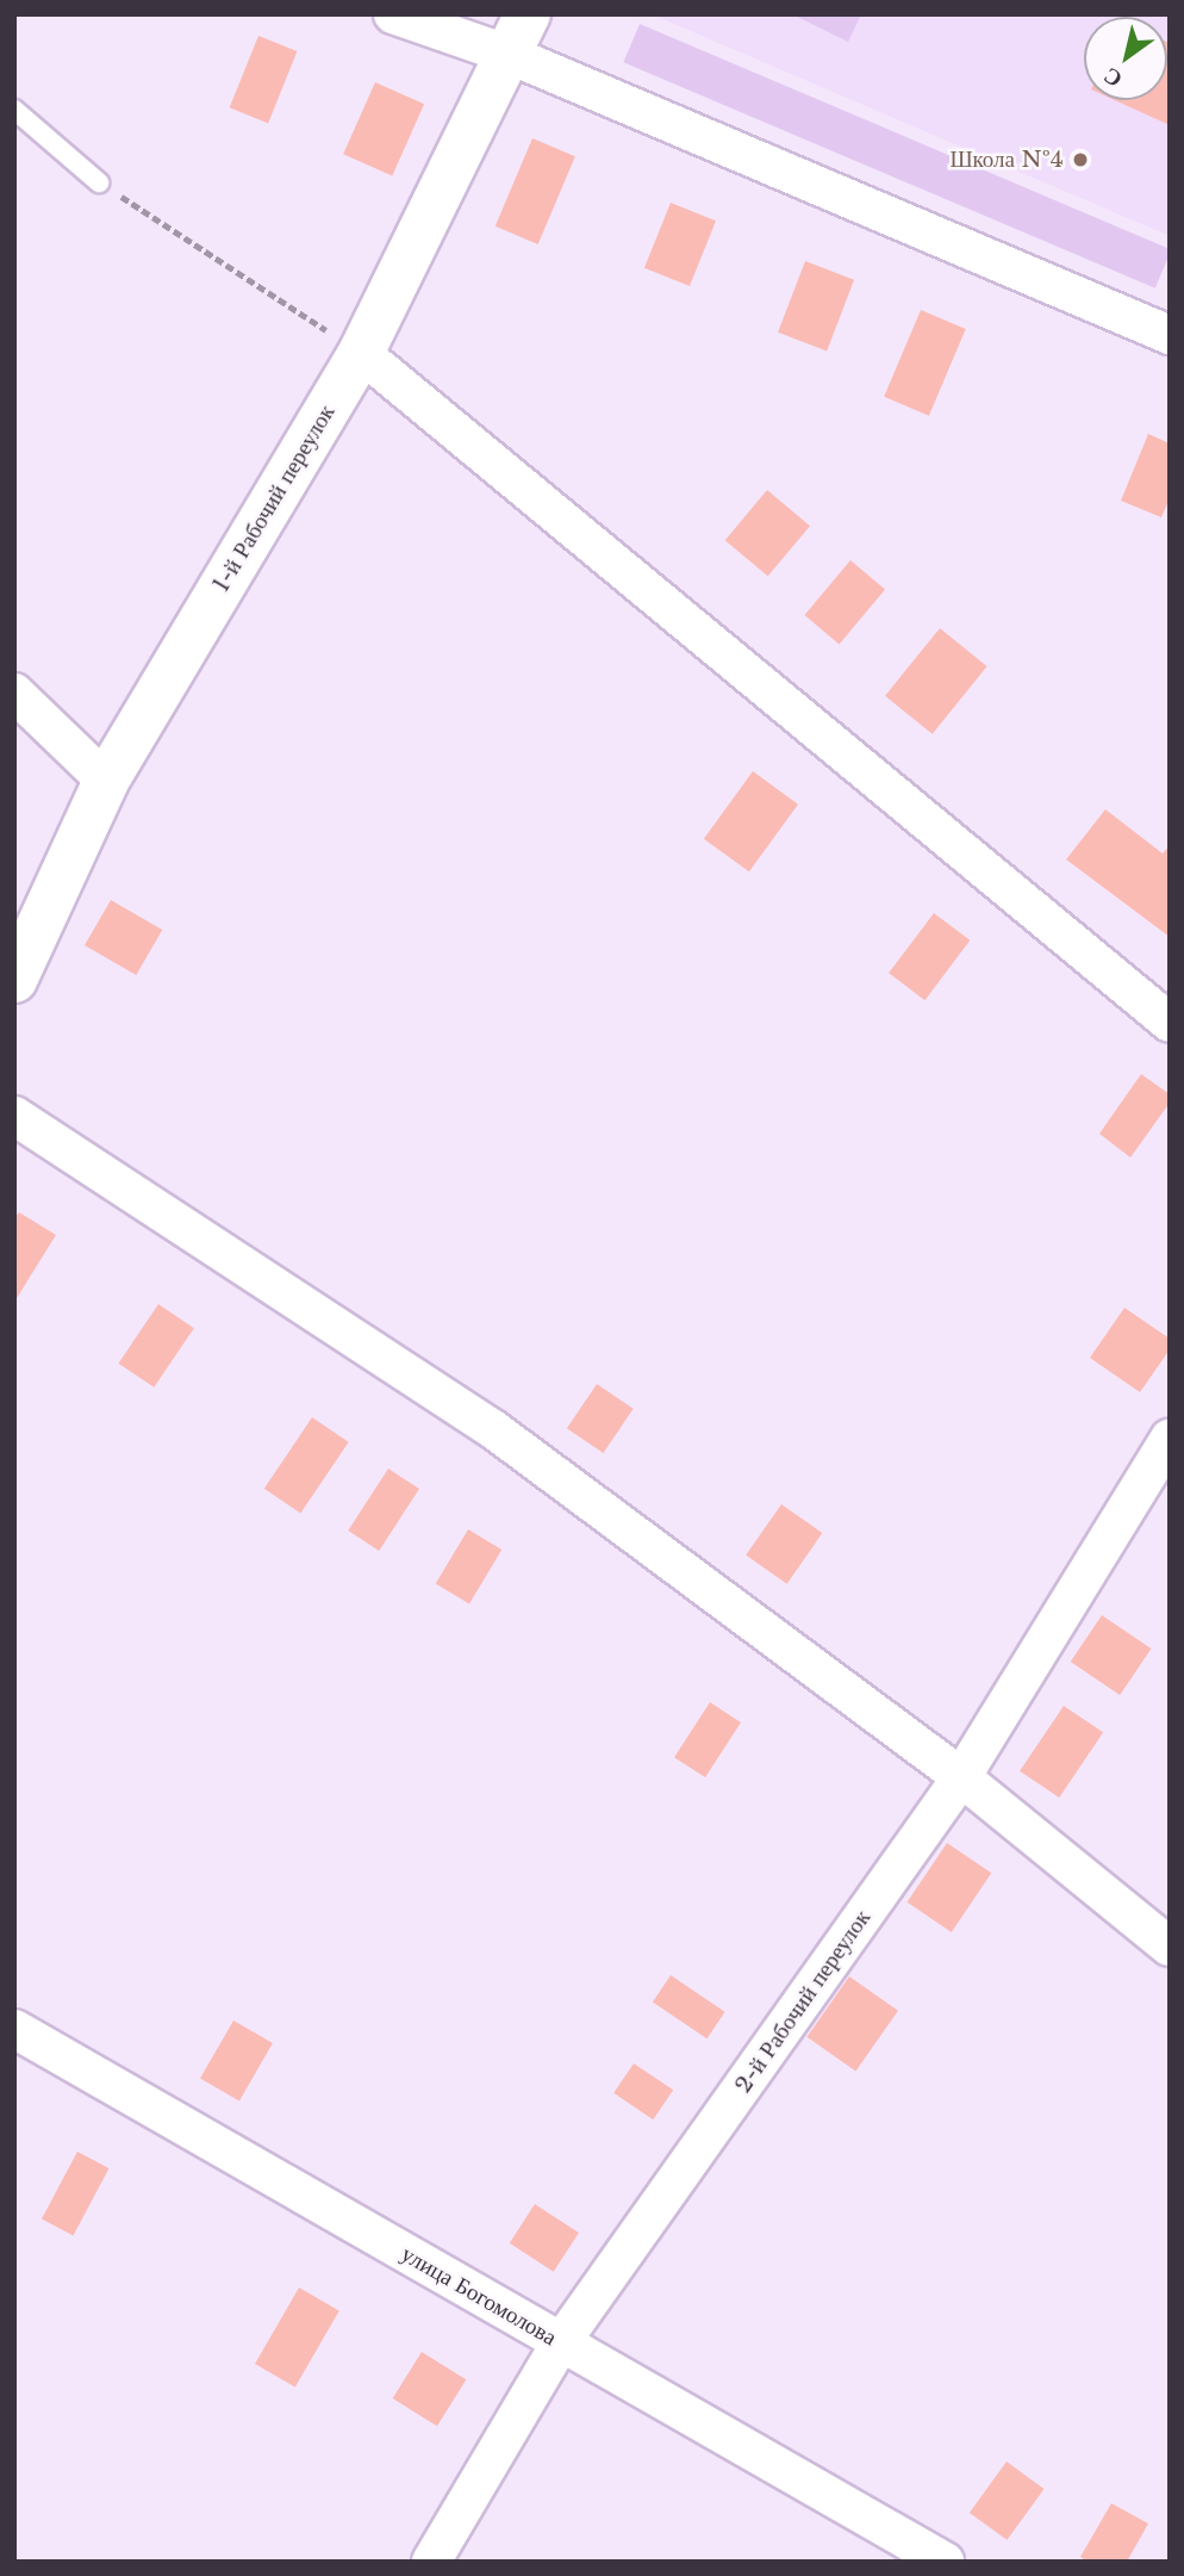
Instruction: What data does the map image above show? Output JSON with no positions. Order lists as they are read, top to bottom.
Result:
{
  "streets": {
    "street": ["1-й Рабочий переулок", "2-й Рабочий переулок", "улица Богомолова"]
  },
  "crossings": [
    ["2-й Рабочий переулок", "улица Богомолова"]
  ],
  "places": ["Школа №4"],
  "north": "bottom left"
}
